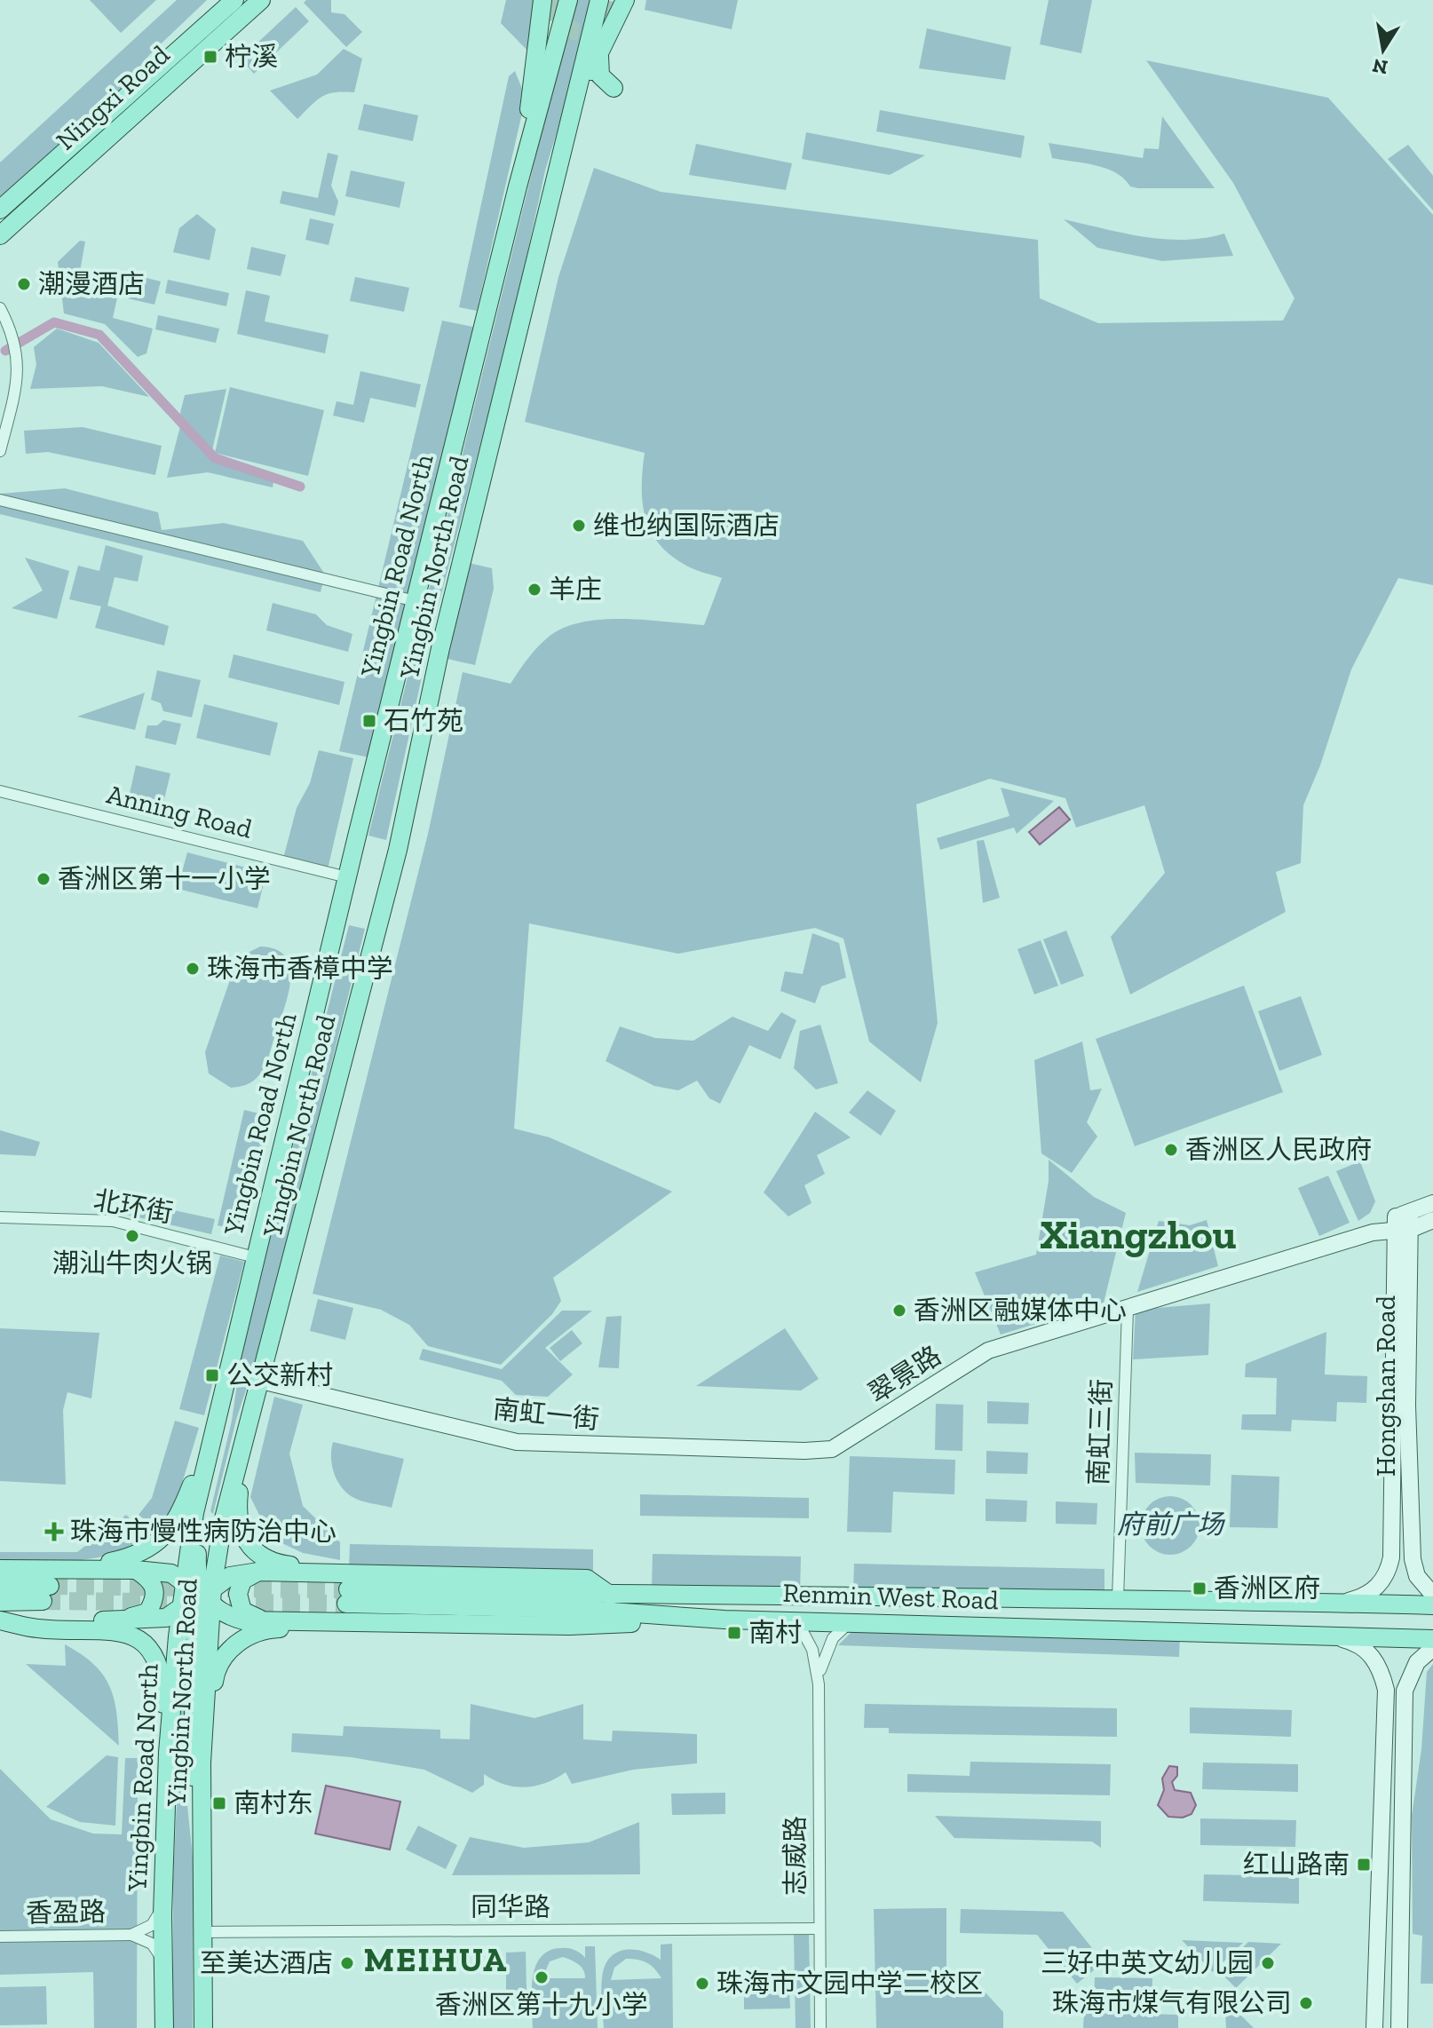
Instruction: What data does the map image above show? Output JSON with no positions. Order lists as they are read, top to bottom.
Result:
{
  "streets": {
    "main road": [
      "Ningxi Road",
      "Yingbin Road North",
      "Yingbin North Road",
      "翠景路",
      "Hongshan Road",
      "南虹一街",
      "Renmin West Road"
    ],
    "street": [
      "Anning Road",
      "北环街",
      "南虹三街",
      "志威路",
      "同华路",
      "香盈路"
    ]
  },
  "crossings": [
    ["Yingbin Road North", "Yingbin North Road"],
    ["Yingbin Road North", "Anning Road"],
    ["Yingbin Road North", "北环街"],
    ["Yingbin North Road", "南虹一街"],
    ["Yingbin North Road", "同华路"],
    ["翠景路", "Hongshan Road"],
    ["翠景路", "南虹一街"],
    ["翠景路", "南虹三街"],
    ["Hongshan Road", "Renmin West Road"],
    ["南虹三街", "Renmin West Road"],
    ["Renmin West Road", "志威路"],
    ["志威路", "同华路"]
  ],
  "districts": ["Xiangzhou", "MEIHUA"],
  "parks": ["府前广场"],
  "places": {
    "transit": [
      "柠溪",
      "石竹苑",
      "公交新村",
      "香洲区府",
      "南村",
      "南村东",
      "红山路南"
    ],
    "other": [
      "潮漫酒店",
      "维也纳国际酒店",
      "羊庄",
      "香洲区第十一小学",
      "珠海市香樟中学",
      "香洲区人民政府",
      "潮汕牛肉火锅",
      "香洲区融媒体中心",
      "至美达酒店",
      "三好中英文幼儿园",
      "香洲区第十九小学",
      "珠海市文园中学二校区",
      "珠海市煤气有限公司"
    ],
    "health": ["珠海市慢性病防治中心"]
  },
  "north": "bottom"
}
